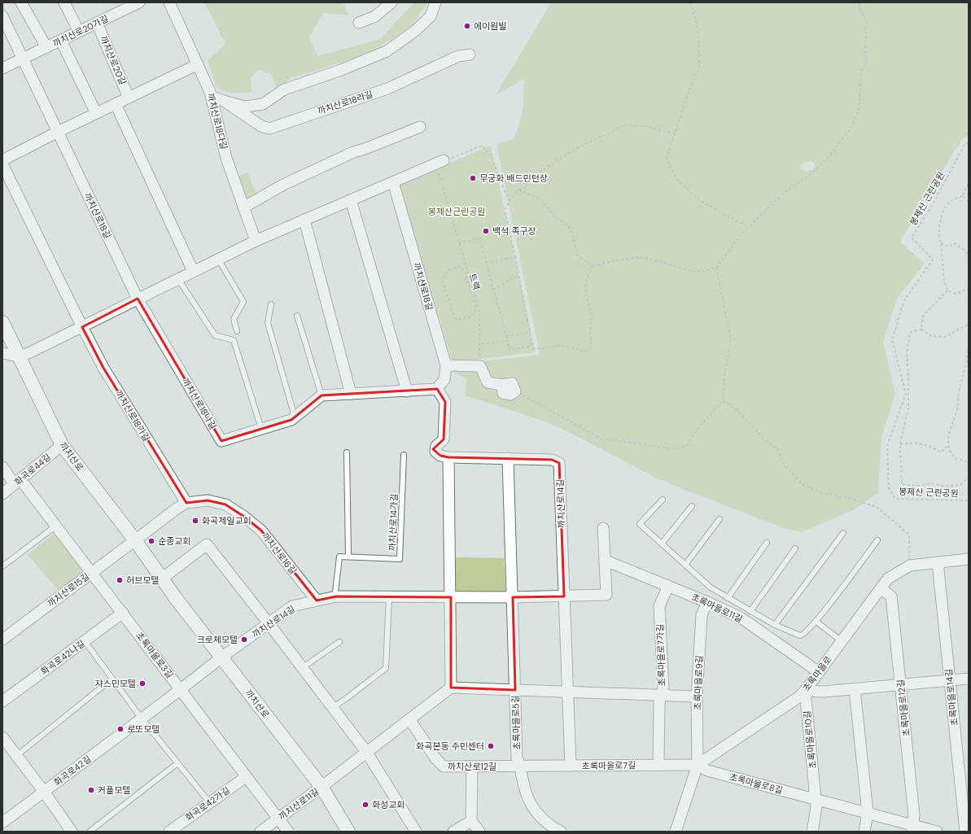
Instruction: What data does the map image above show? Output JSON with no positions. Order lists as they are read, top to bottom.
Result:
{
  "streets": {
    "street": [
      "까치산로20가길",
      "까치산로20길",
      "까치산로18라길",
      "까치산로18다길",
      "까치산로18길",
      "까치산로18나길",
      "까치산로18가길",
      "까치산로",
      "화곡로44길",
      "까치산로14길",
      "까치산로16길",
      "까치산로15길",
      "초록마을로11길",
      "초록마을로3길",
      "초록마을로7가길",
      "화곡로42나길",
      "초록마을로",
      "초록마을로9길",
      "초록마을로14길",
      "초록마을로12길",
      "초록마을로5길",
      "초록마을로10길",
      "초록마을로7길",
      "까치산로12길",
      "화곡로42길",
      "초록마을로8길",
      "화곡로42가길",
      "까치산로11길"
    ],
    "lane": ["까치산로14가길"],
    "path": ["봉제산 근린공원", "트랙"]
  },
  "crossings": [
    ["까치산로20가길", "까치산로20길"],
    ["까치산로18라길", "까치산로18다길"],
    ["까치산로18길", "까치산로18나길"],
    ["까치산로18길", "까치산로14길"],
    ["까치산로18가길", "까치산로16길"],
    ["까치산로", "화곡로44길"],
    ["까치산로", "까치산로14길"],
    ["까치산로", "까치산로16길"],
    ["까치산로", "까치산로15길"],
    ["까치산로", "화곡로42길"],
    ["까치산로", "까치산로11길"],
    ["화곡로44길", "초록마을로3길"],
    ["까치산로14길", "까치산로16길"],
    ["까치산로14길", "초록마을로11길"],
    ["까치산로14길", "초록마을로5길"],
    ["까치산로14길", "화곡로42길"],
    ["까치산로16길", "까치산로15길"],
    ["까치산로15길", "초록마을로3길"],
    ["초록마을로11길", "초록마을로7가길"],
    ["초록마을로11길", "초록마을로"],
    ["초록마을로11길", "초록마을로9길"],
    ["초록마을로3길", "화곡로42나길"],
    ["초록마을로3길", "화곡로42길"],
    ["초록마을로3길", "화곡로42가길"],
    ["초록마을로3길", "까치산로11길"],
    ["초록마을로7가길", "초록마을로7길"],
    ["초록마을로", "초록마을로9길"],
    ["초록마을로", "초록마을로14길"],
    ["초록마을로", "초록마을로12길"],
    ["초록마을로", "초록마을로10길"],
    ["초록마을로", "초록마을로7길"],
    ["초록마을로", "초록마을로8길"],
    ["초록마을로9길", "초록마을로7길"],
    ["초록마을로9길", "초록마을로8길"],
    ["초록마을로12길", "초록마을로8길"],
    ["초록마을로5길", "초록마을로7길"],
    ["초록마을로5길", "까치산로12길"],
    ["초록마을로10길", "초록마을로8길"],
    ["초록마을로7길", "까치산로12길"],
    ["초록마을로7길", "초록마을로8길"]
  ],
  "parks": ["봉제산근린공원"],
  "places": [
    "에이원빌",
    "무궁화 배드민턴장",
    "백석 족구장",
    "화곡제일교회",
    "순종교회",
    "허브모텔",
    "크로체모텔",
    "쟈스민모텔",
    "로또모텔",
    "화곡본동 주민센터",
    "커플모텔",
    "화성교회"
  ]
}
